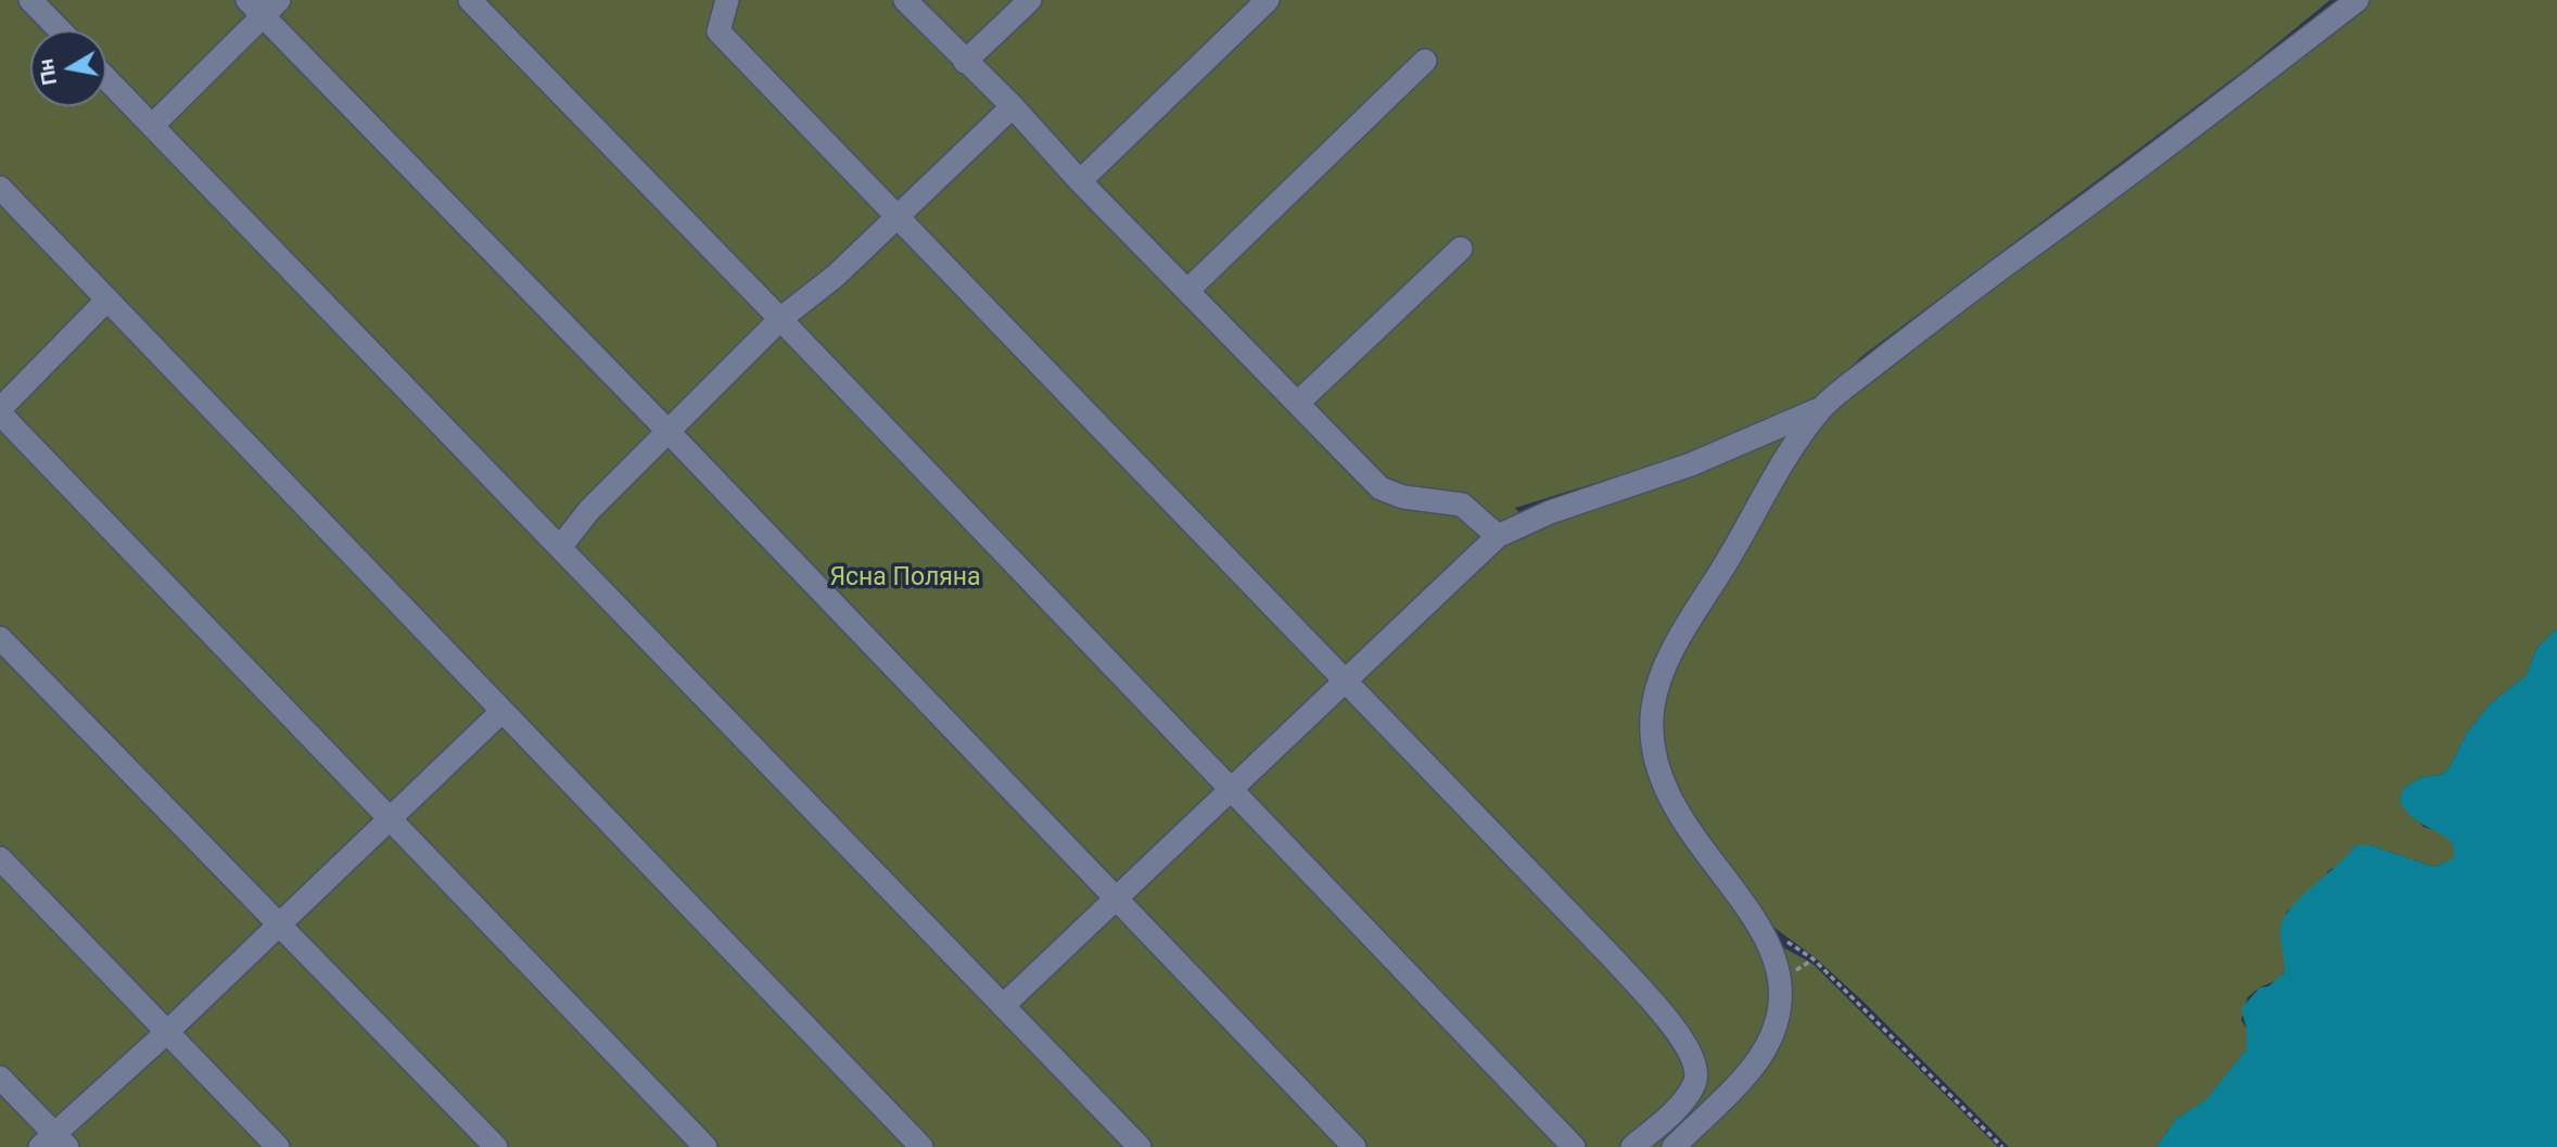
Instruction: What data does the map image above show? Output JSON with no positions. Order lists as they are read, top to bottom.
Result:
{
  "parks": ["Ясна Поляна"],
  "north": "left"
}
